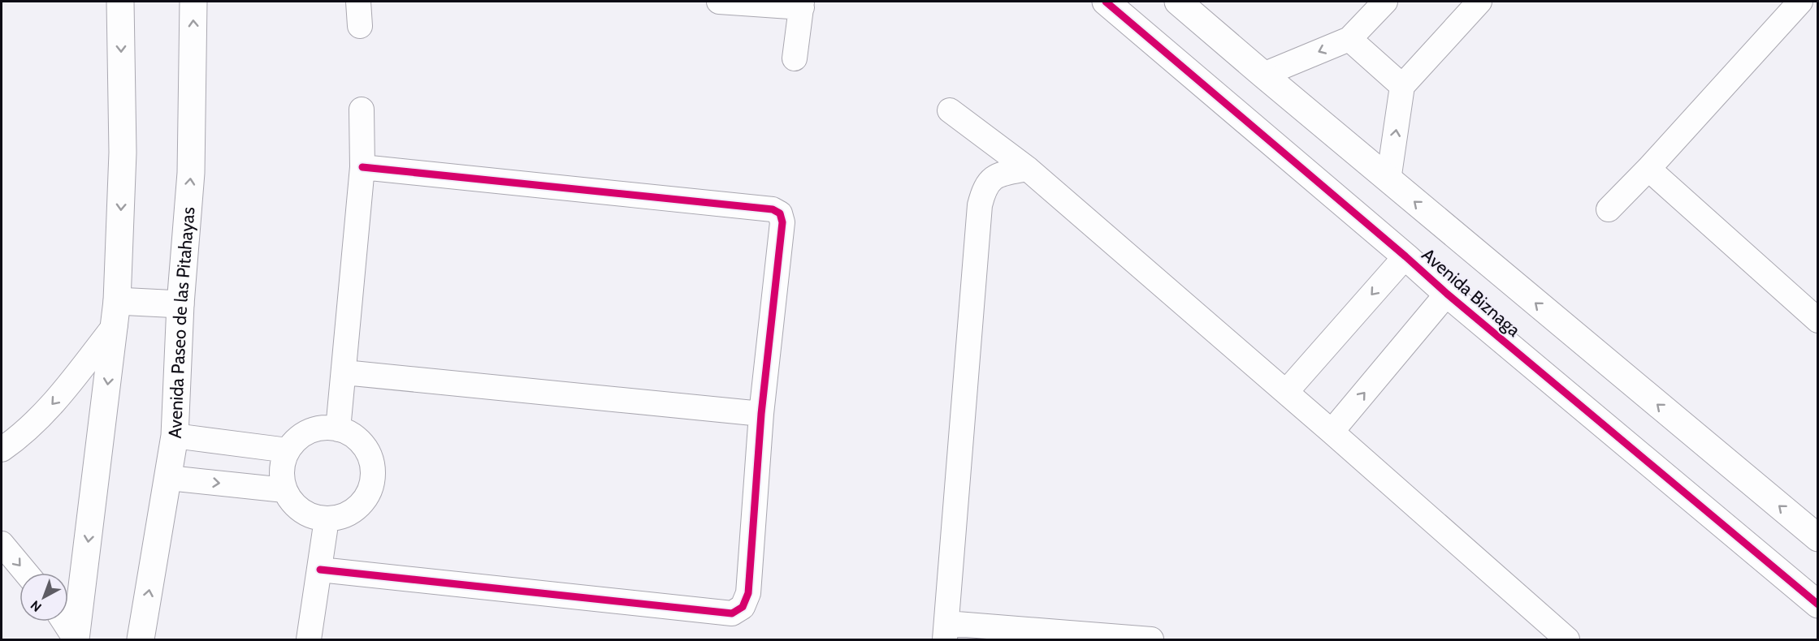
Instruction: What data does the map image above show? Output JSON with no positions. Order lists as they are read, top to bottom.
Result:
{
  "streets": {
    "street": ["Avenida Biznaga", "Avenida Paseo de las Pitahayas"]
  },
  "north": "bottom left"
}
